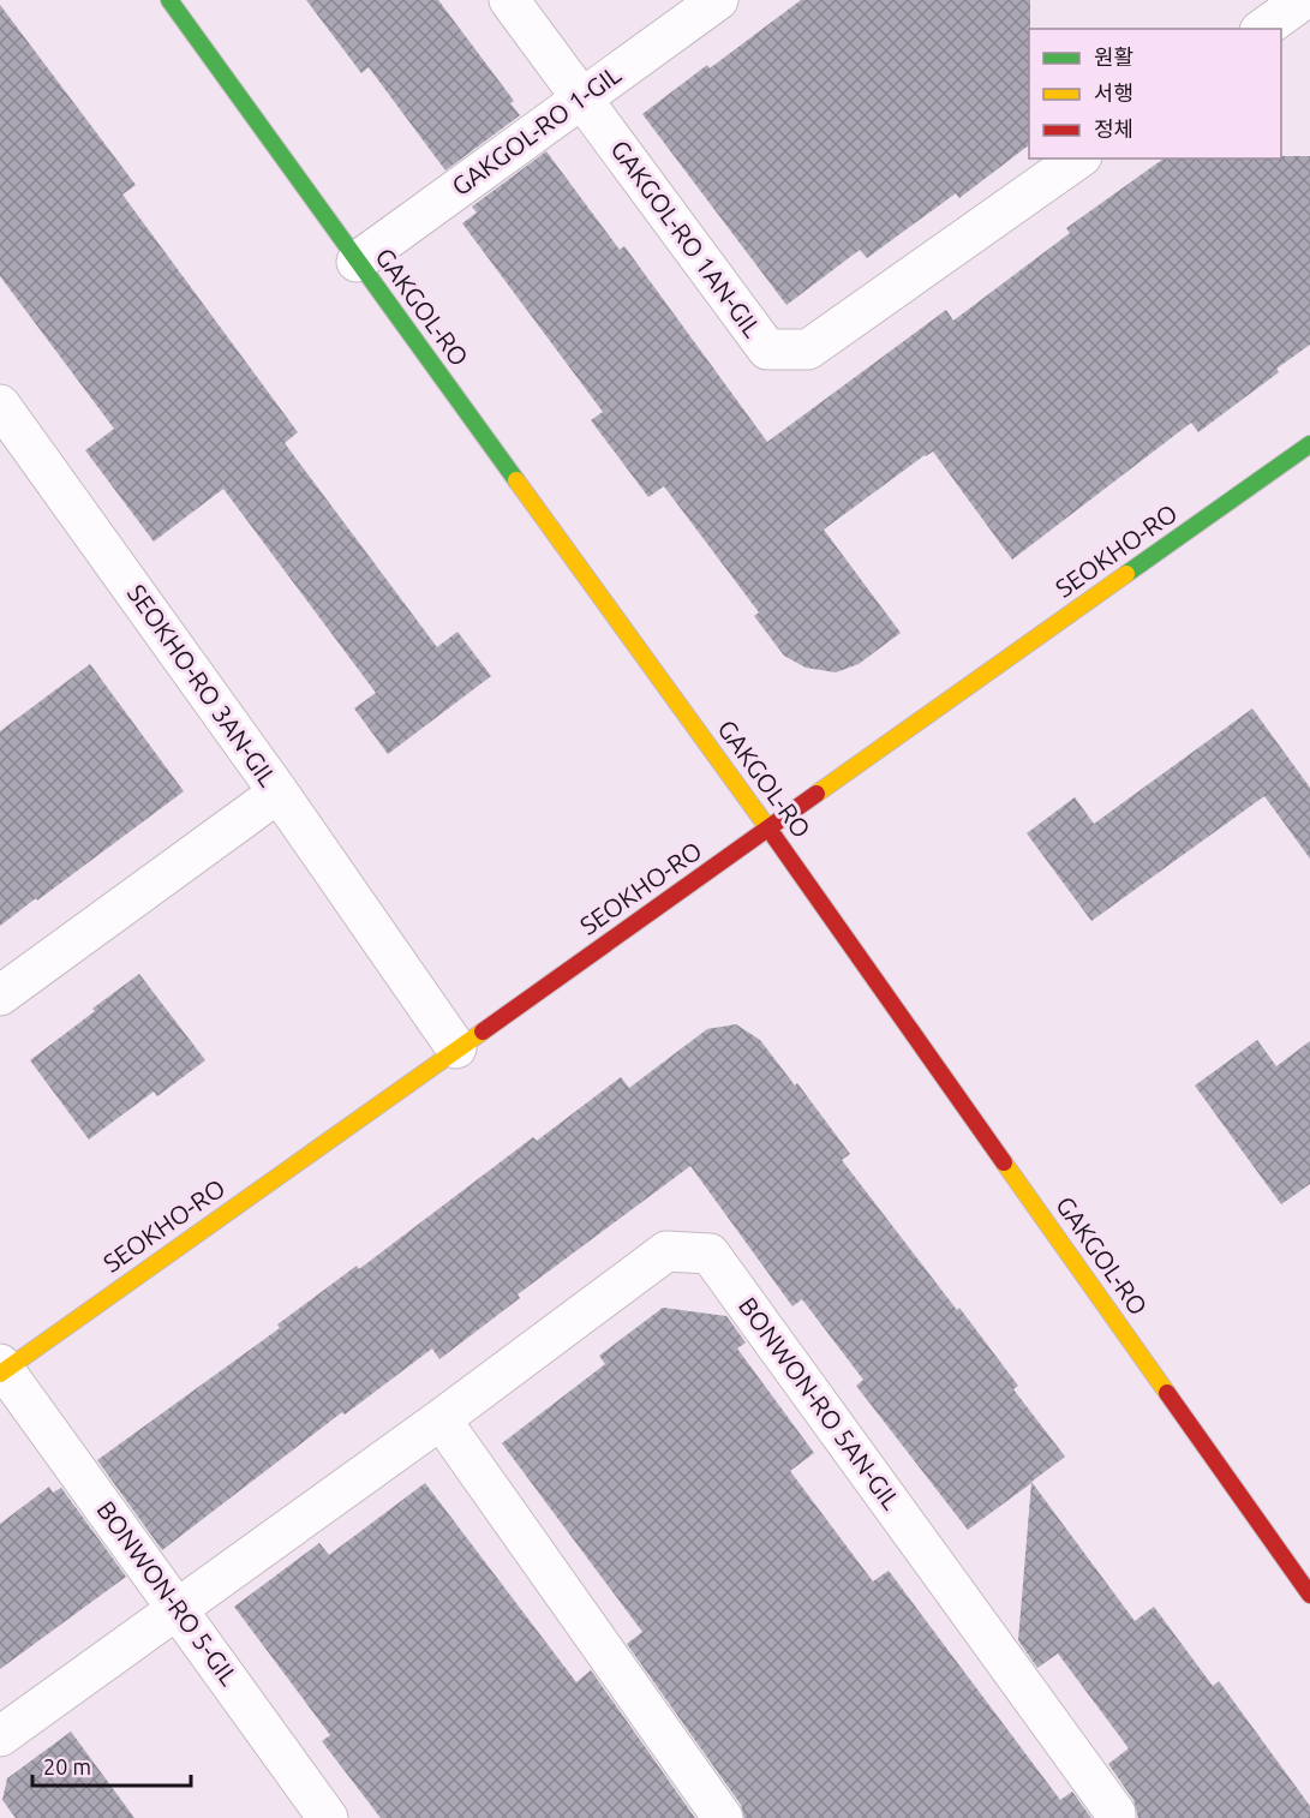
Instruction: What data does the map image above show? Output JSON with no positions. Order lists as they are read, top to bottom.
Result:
{
  "streets": {
    "main road": ["GAKGOL-RO", "SEOKHO-RO"],
    "street": [
      "GAKGOL-RO 1-GIL",
      "GAKGOL-RO 1AN-GIL",
      "SEOKHO-RO 3AN-GIL",
      "BONWON-RO 5AN-GIL",
      "BONWON-RO 5-GIL"
    ]
  },
  "crossings": [
    ["GAKGOL-RO 1-GIL", "GAKGOL-RO 1AN-GIL"],
    ["GAKGOL-RO 1-GIL", "GAKGOL-RO"],
    ["GAKGOL-RO", "SEOKHO-RO"],
    ["SEOKHO-RO", "BONWON-RO 5-GIL"],
    ["BONWON-RO 5AN-GIL", "BONWON-RO 5-GIL"]
  ],
  "legend": ["원활", "서행", "정체"],
  "scale_bar": "20 m"
}
